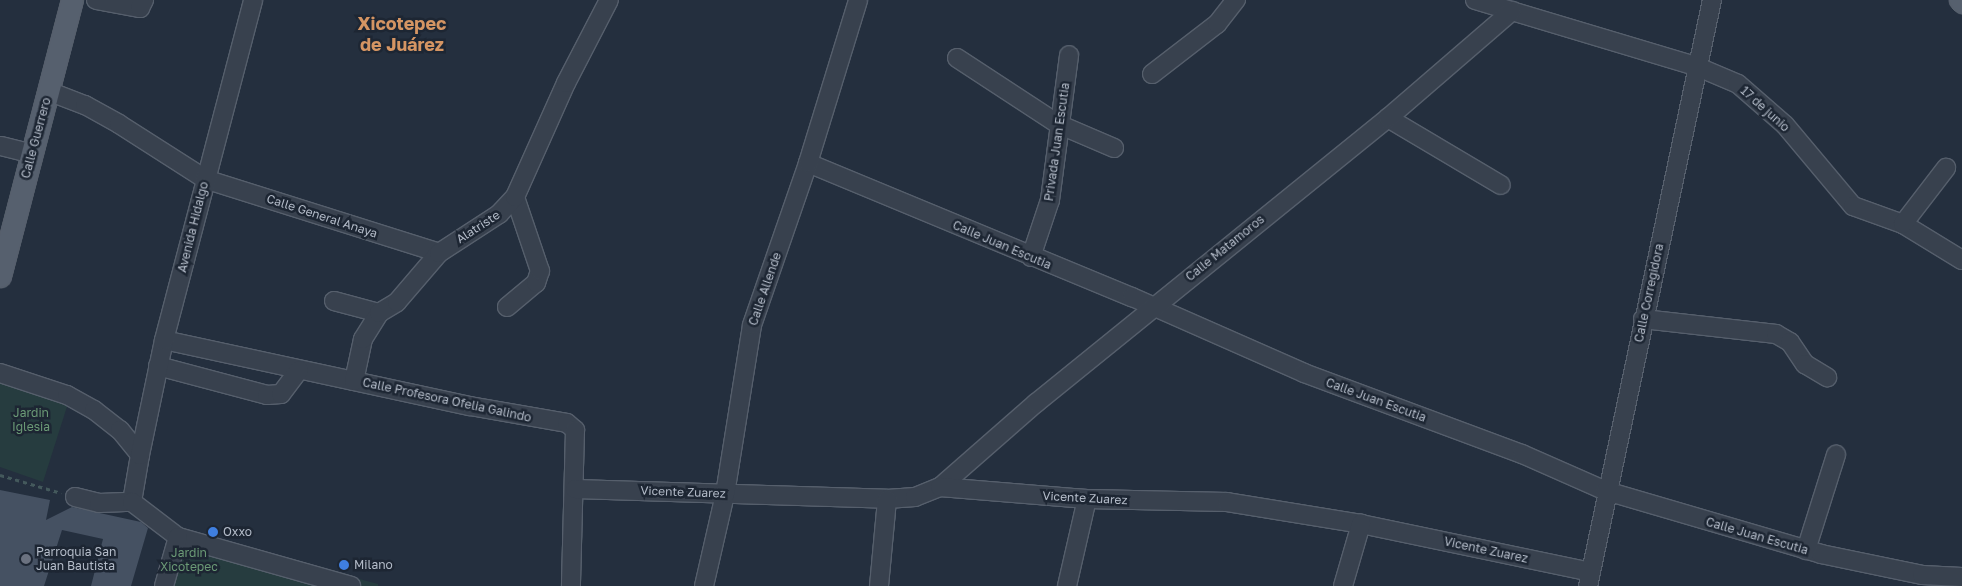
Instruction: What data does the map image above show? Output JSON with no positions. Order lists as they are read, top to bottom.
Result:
{
  "streets": {
    "main road": ["Calle Guerrero"],
    "street": [
      "17 de junio",
      "Privada Juan Escutia",
      "Calle General Anaya",
      "Avenida Hidalgo",
      "Alatriste",
      "Calle Juan Escutia",
      "Calle Matamoros",
      "Calle Allende",
      "Calle Corregidora",
      "Calle Profesora Ofelia Galindo",
      "Vicente Zuarez"
    ]
  },
  "crossings": [
    ["17 de junio", "Calle Matamoros"],
    ["17 de junio", "Calle Corregidora"],
    ["Calle Guerrero", "Calle General Anaya"],
    ["Privada Juan Escutia", "Calle Juan Escutia"],
    ["Calle General Anaya", "Avenida Hidalgo"],
    ["Calle General Anaya", "Alatriste"],
    ["Avenida Hidalgo", "Calle Profesora Ofelia Galindo"],
    ["Alatriste", "Calle Profesora Ofelia Galindo"],
    ["Calle Juan Escutia", "Calle Matamoros"],
    ["Calle Juan Escutia", "Calle Allende"],
    ["Calle Juan Escutia", "Calle Corregidora"],
    ["Calle Matamoros", "Vicente Zuarez"],
    ["Calle Allende", "Vicente Zuarez"],
    ["Calle Corregidora", "Vicente Zuarez"],
    ["Calle Profesora Ofelia Galindo", "Vicente Zuarez"]
  ],
  "districts": ["Xicotepec de Juárez"],
  "parks": ["Jardin Iglesia", "Jardin Xicotepec"],
  "places": ["Oxxo", "Parroquia San Juan Bautista", "Milano"]
}
